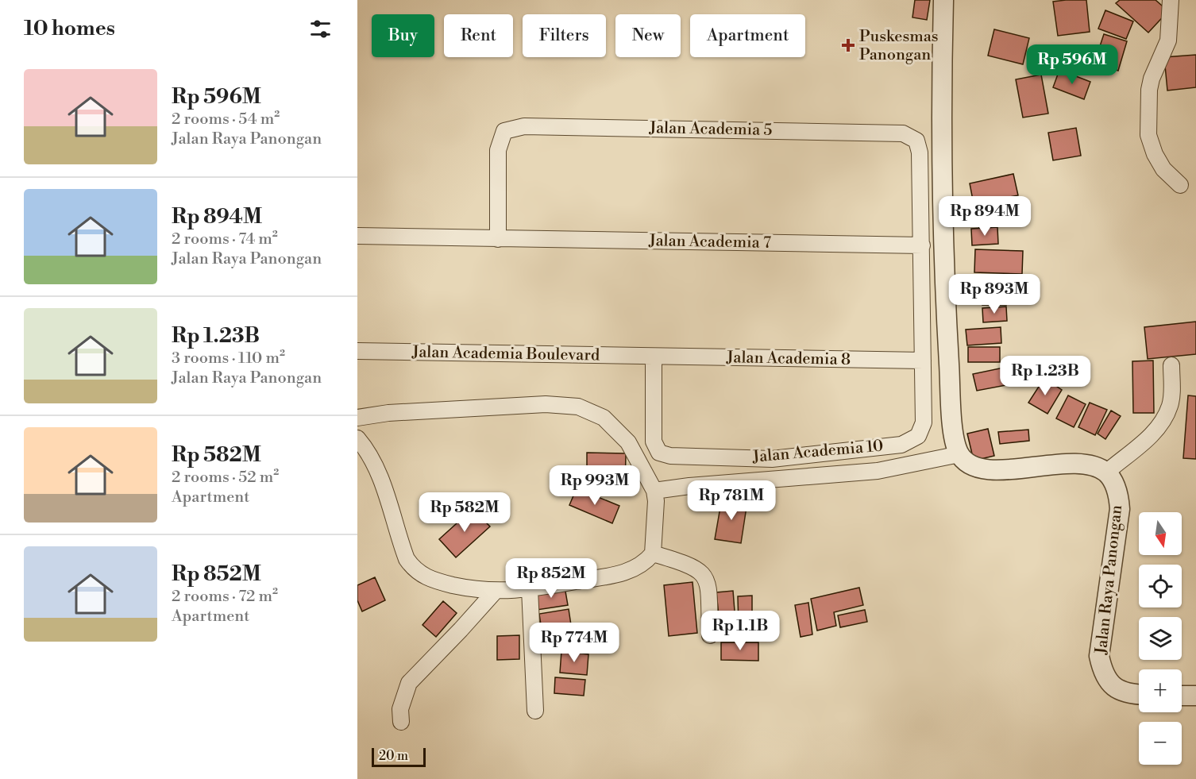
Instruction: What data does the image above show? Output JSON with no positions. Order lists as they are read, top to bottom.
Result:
{
  "streets": {
    "street": [
      "Jalan Academia 5",
      "Jalan Academia 7",
      "Jalan Academia Boulevard",
      "Jalan Academia 8",
      "Jalan Academia 10",
      "Jalan Raya Panongan"
    ]
  },
  "crossings": [
    ["Jalan Academia 5", "Jalan Academia 7"],
    ["Jalan Academia Boulevard", "Jalan Academia 8"],
    ["Jalan Academia Boulevard", "Jalan Academia 10"],
    ["Jalan Academia 8", "Jalan Academia 10"]
  ],
  "places": {
    "health": ["Puskesmas Panongan"]
  },
  "scale_bar": "20 m",
  "north": "bottom",
  "page": {
    "heading": "10 homes",
    "chip": [
      "Buy",
      "Rent",
      "Filters",
      "New",
      "Apartment"
    ],
    "price": [
      "Rp 596M",
      "Rp 894M",
      "Rp 893M",
      "Rp 1.23B",
      "Rp 993M",
      "Rp 781M",
      "Rp 582M",
      "Rp 852M",
      "Rp 1.1B",
      "Rp 774M"
    ],
    "list": [
      {
        "name": "Rp 596M",
        "note": "2 rooms · 54 m² · Jalan Raya Panongan"
      },
      {
        "name": "Rp 894M",
        "note": "2 rooms · 74 m² · Jalan Raya Panongan"
      },
      {
        "name": "Rp 1.23B",
        "note": "3 rooms · 110 m² · Jalan Raya Panongan"
      },
      {
        "name": "Rp 582M",
        "note": "2 rooms · 52 m² · Apartment"
      },
      {
        "name": "Rp 852M",
        "note": "2 rooms · 72 m² · Apartment"
      }
    ],
    "map_buttons": ["+", "−"],
    "scale": "20 m"
  }
}
